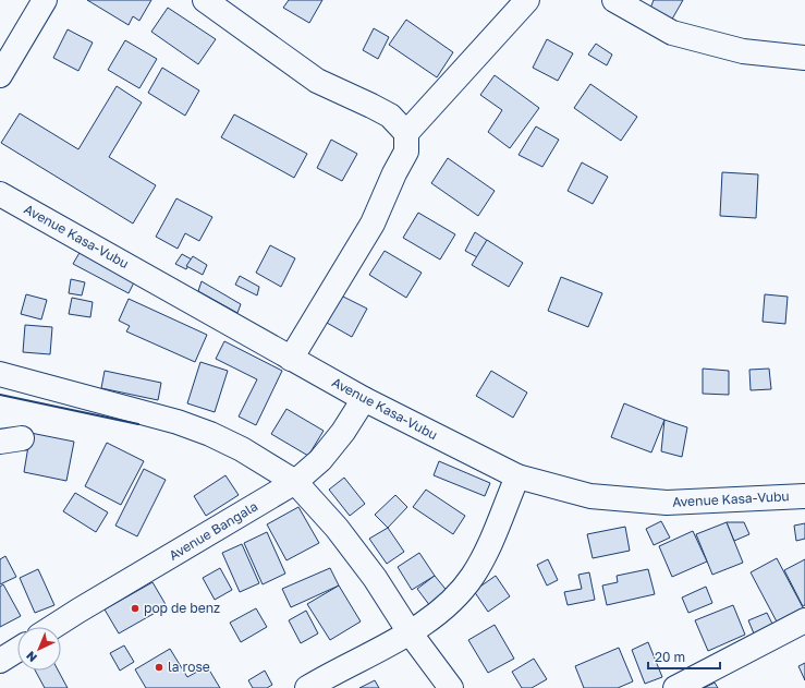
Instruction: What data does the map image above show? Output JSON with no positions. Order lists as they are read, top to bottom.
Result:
{
  "streets": {
    "main road": ["Avenue Kasa-Vubu", "Avenue Bangala"]
  },
  "crossings": [
    ["Avenue Kasa-Vubu", "Avenue Bangala"]
  ],
  "places": ["pop de benz", "la rose"],
  "scale_bar": "20 m",
  "north": "bottom left"
}
